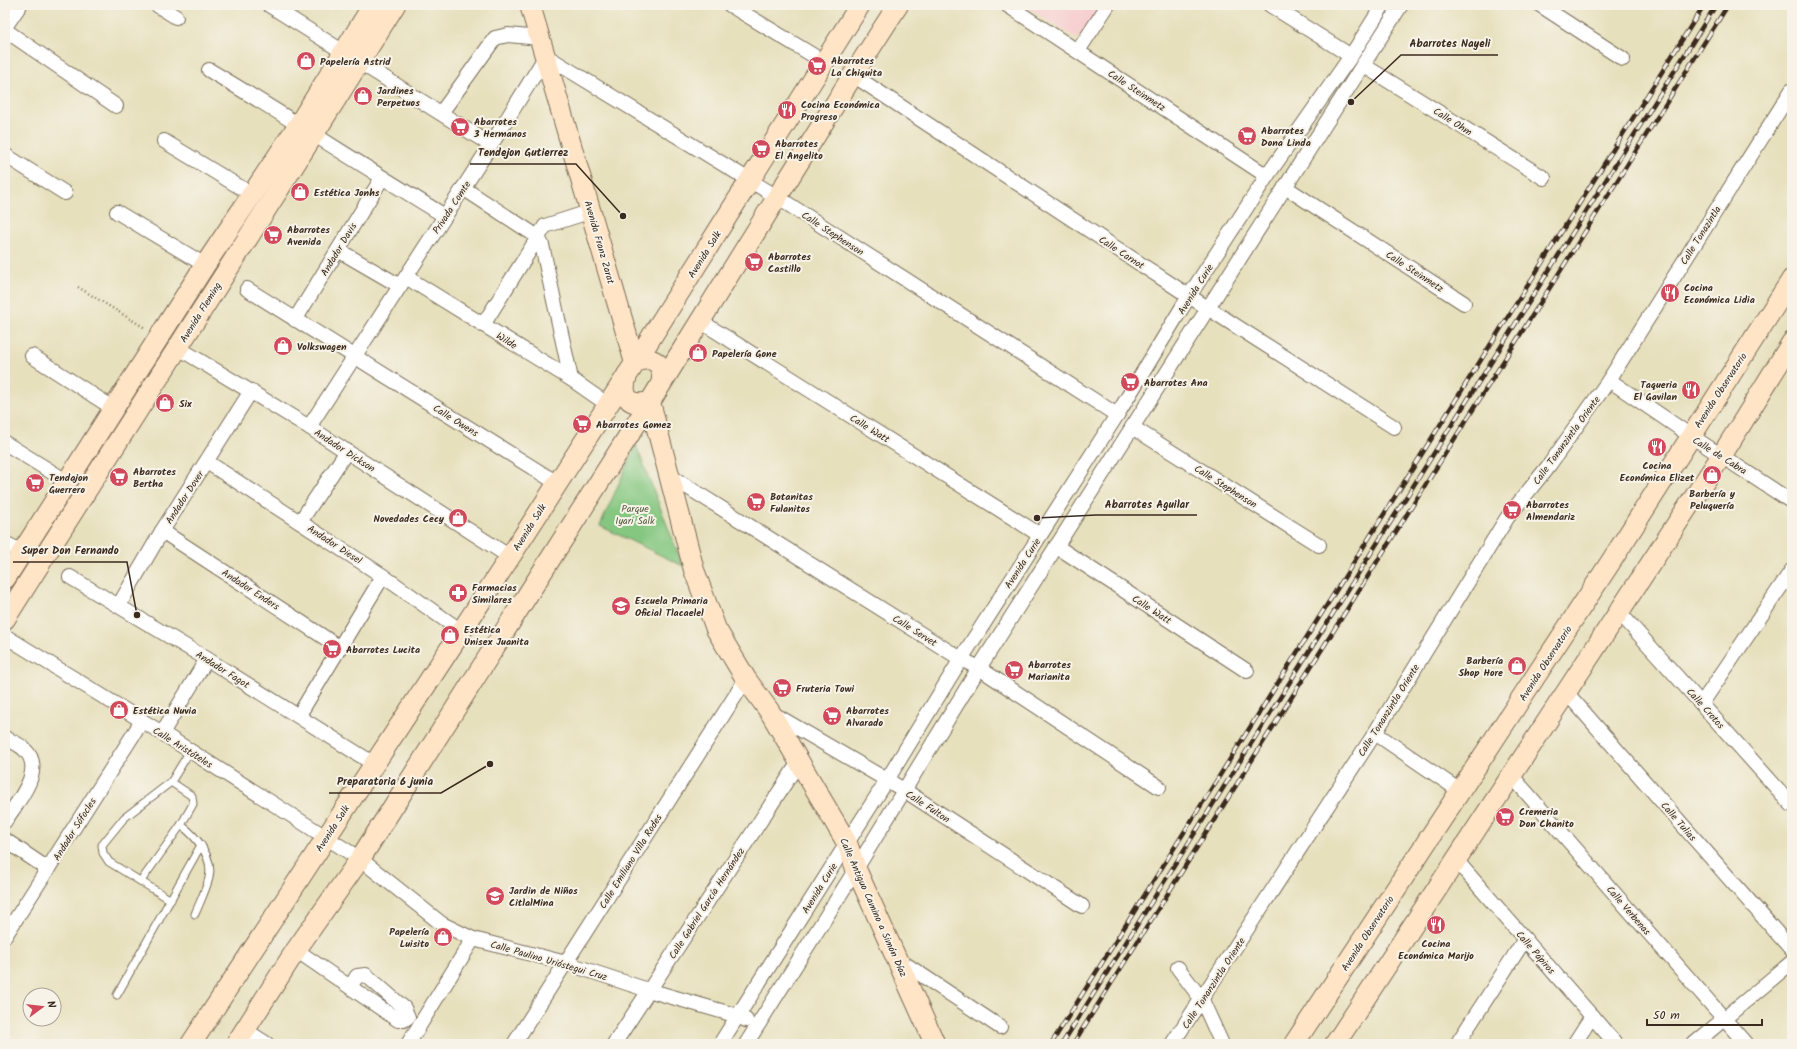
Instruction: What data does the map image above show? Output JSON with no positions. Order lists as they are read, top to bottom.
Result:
{
  "streets": {
    "main road": [
      "Avenida Franz Zarat",
      "Avenida Salk",
      "Avenida Fleming",
      "Avenida Observatorio",
      "Calle Antiguo Camino a Simón Díaz"
    ],
    "street": [
      "Calle Steinmetz",
      "Calle Ohm",
      "Privada Comte",
      "Calle Stephenson",
      "Calle Tonazintla",
      "Andador Davis",
      "Calle Carnot",
      "Avenida Curie",
      "Wilde",
      "Calle Owens",
      "Calle Watt",
      "Calle Tonanzintla Oriente",
      "Andador Dickson",
      "Calle de Cabra",
      "Andador Dover",
      "Andador Diesel",
      "Andador Enders",
      "Calle Servet",
      "Andador Fagot",
      "Calle Crotos",
      "Calle Aristóteles",
      "Calle Fulton",
      "Calle Tulias",
      "Andador Sófocles",
      "Calle Emiliano Villa Rodes",
      "Calle Gabriel García Hernández",
      "Calle Verbenas",
      "Calle Pápiros",
      "Calle Paulino Urióstegui Cruz"
    ]
  },
  "crossings": [
    ["Calle Steinmetz", "Avenida Curie"],
    ["Calle Ohm", "Avenida Curie"],
    ["Privada Comte", "Calle Stephenson"],
    ["Privada Comte", "Avenida Franz Zarat"],
    ["Privada Comte", "Wilde"],
    ["Privada Comte", "Calle Owens"],
    ["Privada Comte", "Andador Dickson"],
    ["Calle Stephenson", "Avenida Franz Zarat"],
    ["Calle Stephenson", "Avenida Salk"],
    ["Calle Stephenson", "Avenida Curie"],
    ["Calle Tonazintla", "Calle Tonanzintla Oriente"],
    ["Calle Tonazintla", "Calle de Cabra"],
    ["Avenida Franz Zarat", "Avenida Salk"],
    ["Andador Davis", "Wilde"],
    ["Andador Davis", "Calle Owens"],
    ["Calle Carnot", "Avenida Curie"],
    ["Avenida Salk", "Wilde"],
    ["Avenida Salk", "Calle Owens"],
    ["Avenida Salk", "Andador Dickson"],
    ["Avenida Salk", "Andador Diesel"],
    ["Avenida Salk", "Andador Fagot"],
    ["Avenida Salk", "Calle Aristóteles"],
    ["Avenida Curie", "Calle Watt"],
    ["Avenida Curie", "Calle Servet"],
    ["Avenida Curie", "Calle Fulton"],
    ["Avenida Curie", "Calle Antiguo Camino a Simón Díaz"],
    ["Avenida Curie", "Calle Paulino Urióstegui Cruz"],
    ["Avenida Fleming", "Andador Dickson"],
    ["Avenida Observatorio", "Calle de Cabra"],
    ["Calle Tonanzintla Oriente", "Calle de Cabra"],
    ["Andador Dickson", "Andador Dover"],
    ["Andador Dover", "Andador Diesel"],
    ["Andador Dover", "Andador Enders"],
    ["Andador Dover", "Andador Fagot"],
    ["Calle Aristóteles", "Andador Sófocles"],
    ["Calle Aristóteles", "Calle Paulino Urióstegui Cruz"],
    ["Calle Fulton", "Calle Antiguo Camino a Simón Díaz"],
    ["Calle Emiliano Villa Rodes", "Calle Paulino Urióstegui Cruz"],
    ["Calle Gabriel García Hernández", "Calle Antiguo Camino a Simón Díaz"],
    ["Calle Gabriel García Hernández", "Calle Paulino Urióstegui Cruz"]
  ],
  "parks": ["Parque Iyari Salk"],
  "places": {
    "shop": [
      "Papelería Astrid",
      "Jardines Perpetuos",
      "Estética Jonhs",
      "Volkswagen",
      "Papelería Gone",
      "Six",
      "Barbería y Peluquería",
      "Novedades Cecy",
      "Estética Unisex Juanita",
      "Barbería Shop Hore",
      "Estética Nuvia",
      "Papelería Luisito"
    ],
    "supermarket": [
      "Abarrotes La Chiquita",
      "Abarrotes 3 Hermanos",
      "Abarrotes Dona Linda",
      "Abarrotes El Angelito",
      "Abarrotes Avenida",
      "Abarrotes Castillo",
      "Abarrotes Ana",
      "Abarrotes Gomez",
      "Abarrotes Bertha",
      "Tendajon Guerrero",
      "Botanitas Fulanitos",
      "Abarrotes Almendariz",
      "Abarrotes Lucita",
      "Abarrotes Marianita",
      "Fruteria Towi",
      "Abarrotes Alvarado",
      "Cremeria Don Chanito"
    ],
    "other": [
      "Abarrotes Nayeli",
      "Tendejon Gutierrez",
      "Abarrotes Aguilar",
      "Super Don Fernando",
      "Preparatoria 6 junia"
    ],
    "restaurant": [
      "Cocina Económica Progreso",
      "Cocina Económica Lidia",
      "Taqueria El Gavilan",
      "Cocina Económica Elizet",
      "Cocina Económica Marijo"
    ],
    "pharmacy": ["Farmacias Similares"],
    "school or university": ["Escuela Primaria Oficial Tlacaelel", "Jardin de Niños CitlalMina"]
  },
  "scale_bar": "50 m",
  "north": "right"
}
